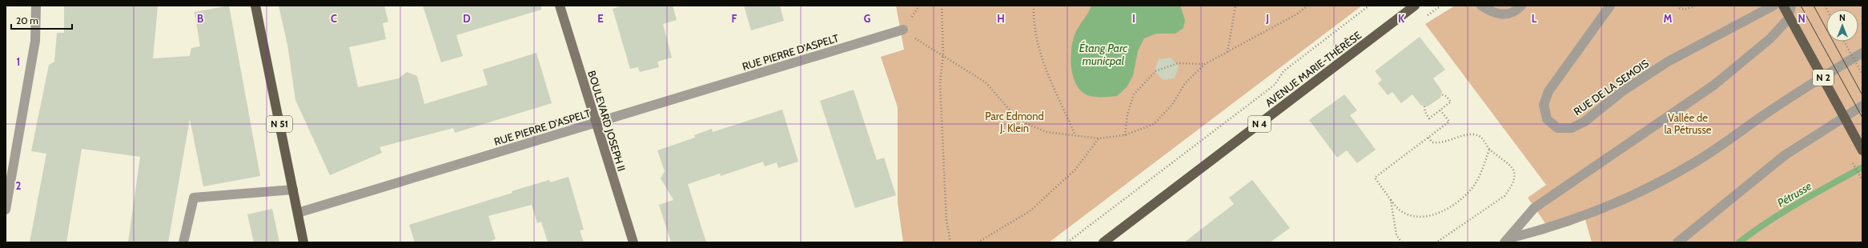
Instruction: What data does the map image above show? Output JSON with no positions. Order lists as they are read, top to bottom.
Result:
{
  "streets": {
    "main road": [
      "AVENUE MARIE-THÉRÈSE",
      "N 2",
      "BOULEVARD JOSEPH II",
      "N 51",
      "N 4"
    ],
    "street": ["RUE PIERRE D'ASPELT", "RUE DE LA SEMOIS"]
  },
  "crossings": [
    ["RUE PIERRE D'ASPELT", "BOULEVARD JOSEPH II"],
    ["RUE PIERRE D'ASPELT", "N 51"]
  ],
  "water": ["Étang Parc municpal", "Pétrusse"],
  "parks": ["Parc Edmond J. Klein", "Vallée de la Pétrusse"],
  "scale_bar": "20 m",
  "north": "top",
  "grid": {
    "columns": [
      "B",
      "C",
      "D",
      "E",
      "F",
      "G",
      "H",
      "I",
      "J",
      "K",
      "L",
      "M",
      "N"
    ],
    "rows": ["1", "2"]
  }
}
